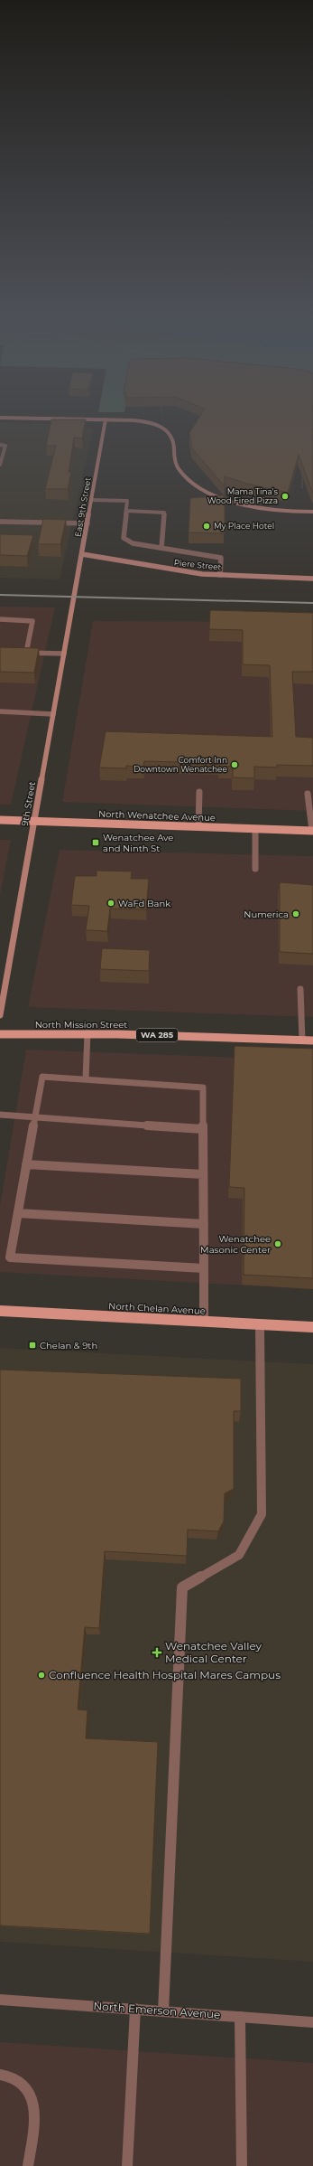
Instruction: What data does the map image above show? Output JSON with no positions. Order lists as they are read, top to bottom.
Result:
{
  "streets": {
    "main road": [
      "North Wenatchee Avenue",
      "North Mission Street",
      "WA 285",
      "North Chelan Avenue"
    ],
    "street": [
      "East 9th Street",
      "Piere Street",
      "9th Street",
      "North Emerson Avenue"
    ]
  },
  "crossings": [
    ["East 9th Street", "Piere Street"],
    ["East 9th Street", "9th Street"],
    ["9th Street", "North Wenatchee Avenue"]
  ],
  "places": {
    "other": [
      "Mama Tina's Wood Fired Pizza",
      "My Place Hotel",
      "Comfort Inn Downtown Wenatchee",
      "WaFd Bank",
      "Numerica",
      "Wenatchee Masonic Center",
      "Confluence Health Hospital Mares Campus"
    ],
    "transit": ["Wenatchee Ave and Ninth St", "Chelan & 9th"],
    "health": ["Wenatchee Valley Medical Center"]
  }
}
